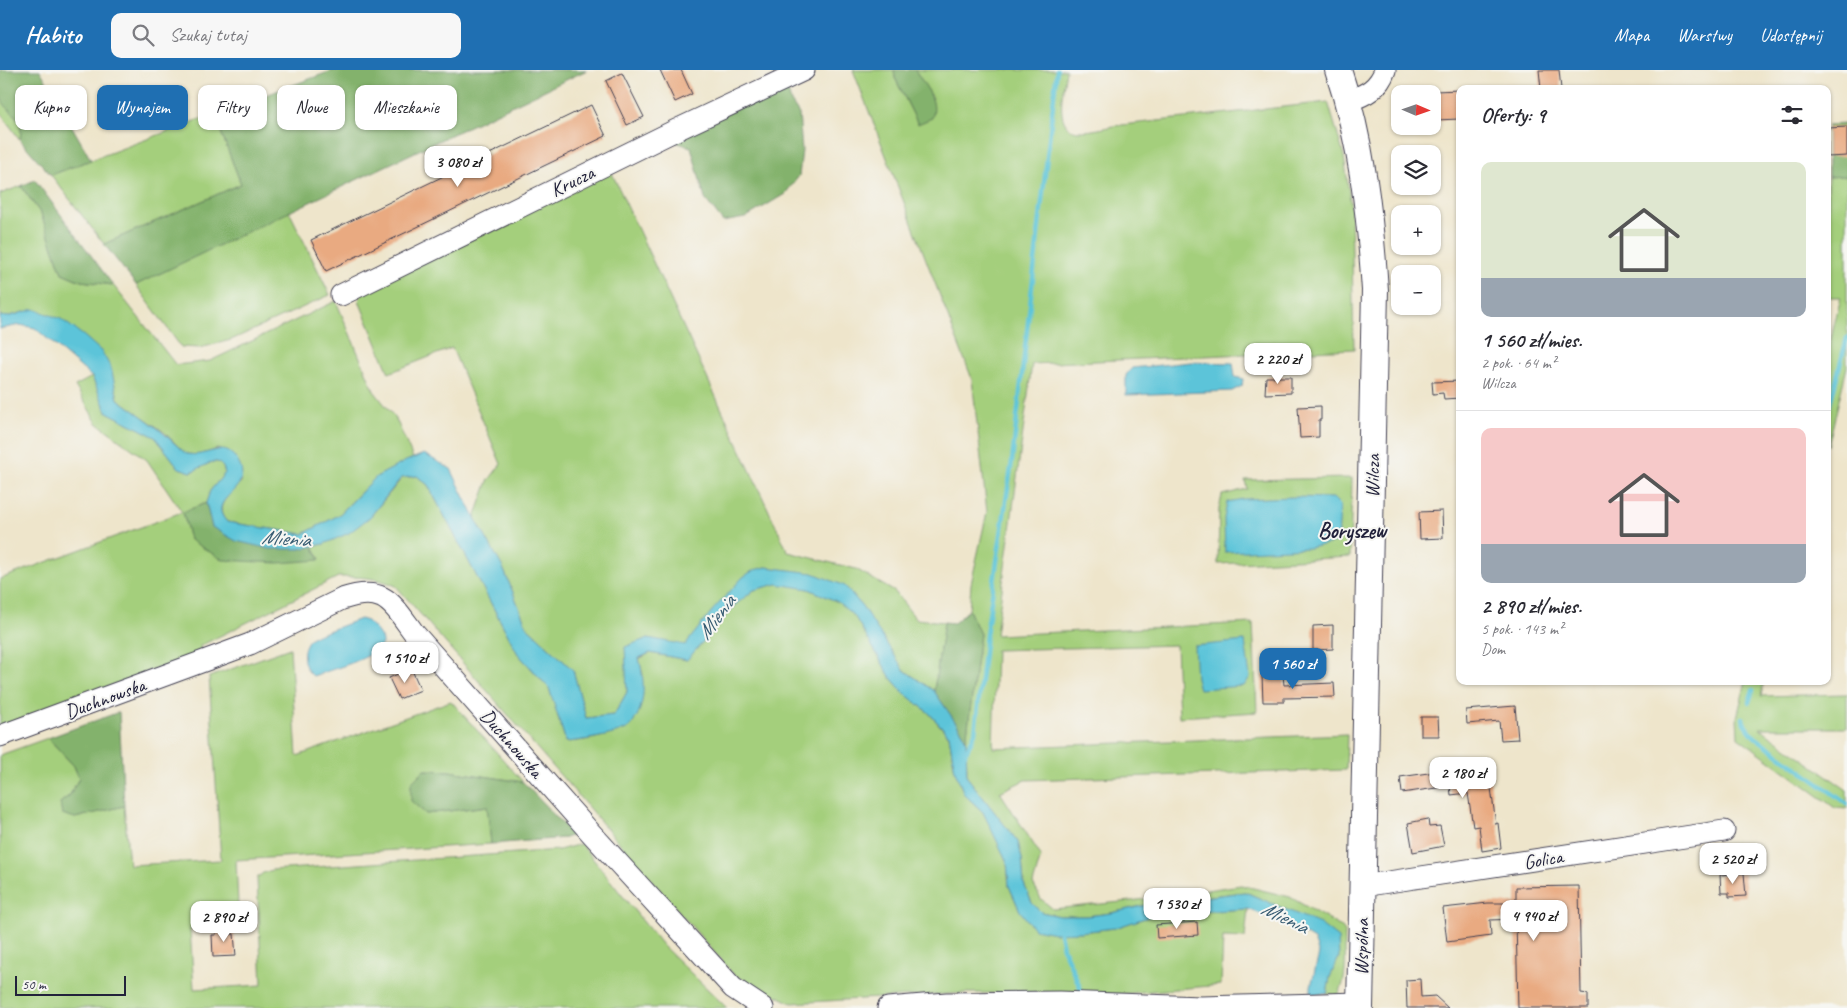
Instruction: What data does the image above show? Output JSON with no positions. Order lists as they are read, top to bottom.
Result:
{
  "streets": {
    "main road": ["Wilcza", "Wspólna"],
    "street": ["Krucza", "Duchnowska", "Golica"]
  },
  "crossings": [
    ["Wilcza", "Golica"],
    ["Wilcza", "Wspólna"],
    ["Golica", "Wspólna"]
  ],
  "districts": ["Boryszew"],
  "water": ["Mienia"],
  "scale_bar": "50 m",
  "north": "right",
  "page": {
    "header": "Habito",
    "search": "Szukaj tutaj",
    "nav": ["Mapa", "Warstwy", "Udostępnij"],
    "map_buttons": ["+", "−"],
    "chip": [
      "Kupno",
      "Wynajem",
      "Filtry",
      "Nowe",
      "Mieszkanie"
    ],
    "heading": "Oferty: 9",
    "list": [
      {
        "name": "1 560 zł/mies.",
        "note": "2 pok. · 64 m² · Wilcza"
      },
      {
        "name": "2 890 zł/mies.",
        "note": "5 pok. · 143 m² · Dom"
      }
    ],
    "price": [
      "3 080 zł",
      "2 220 zł",
      "1 510 zł",
      "1 560 zł",
      "2 180 zł",
      "2 520 zł",
      "1 530 zł",
      "4 940 zł",
      "2 890 zł"
    ],
    "scale": "50 m"
  }
}
